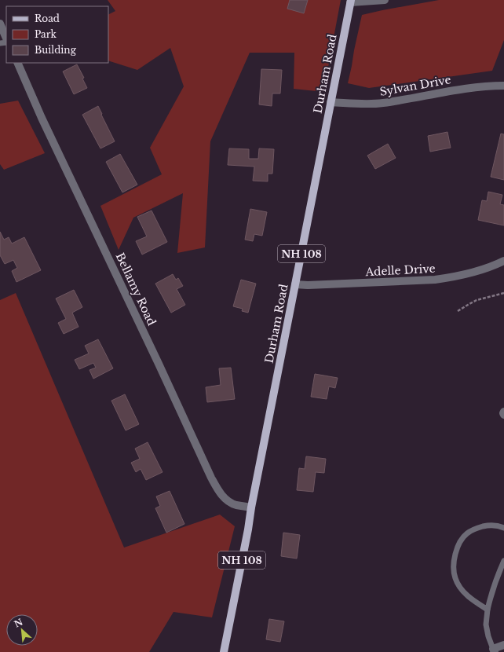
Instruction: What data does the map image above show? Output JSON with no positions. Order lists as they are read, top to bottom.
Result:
{
  "streets": {
    "main road": ["Durham Road", "NH 108"],
    "street": ["Sylvan Drive", "Adelle Drive", "Bellamy Road"]
  },
  "crossings": [
    ["Durham Road", "Sylvan Drive"],
    ["Durham Road", "Adelle Drive"],
    ["Durham Road", "Bellamy Road"]
  ],
  "legend": ["Road", "Park", "Building"],
  "north": "top left"
}
